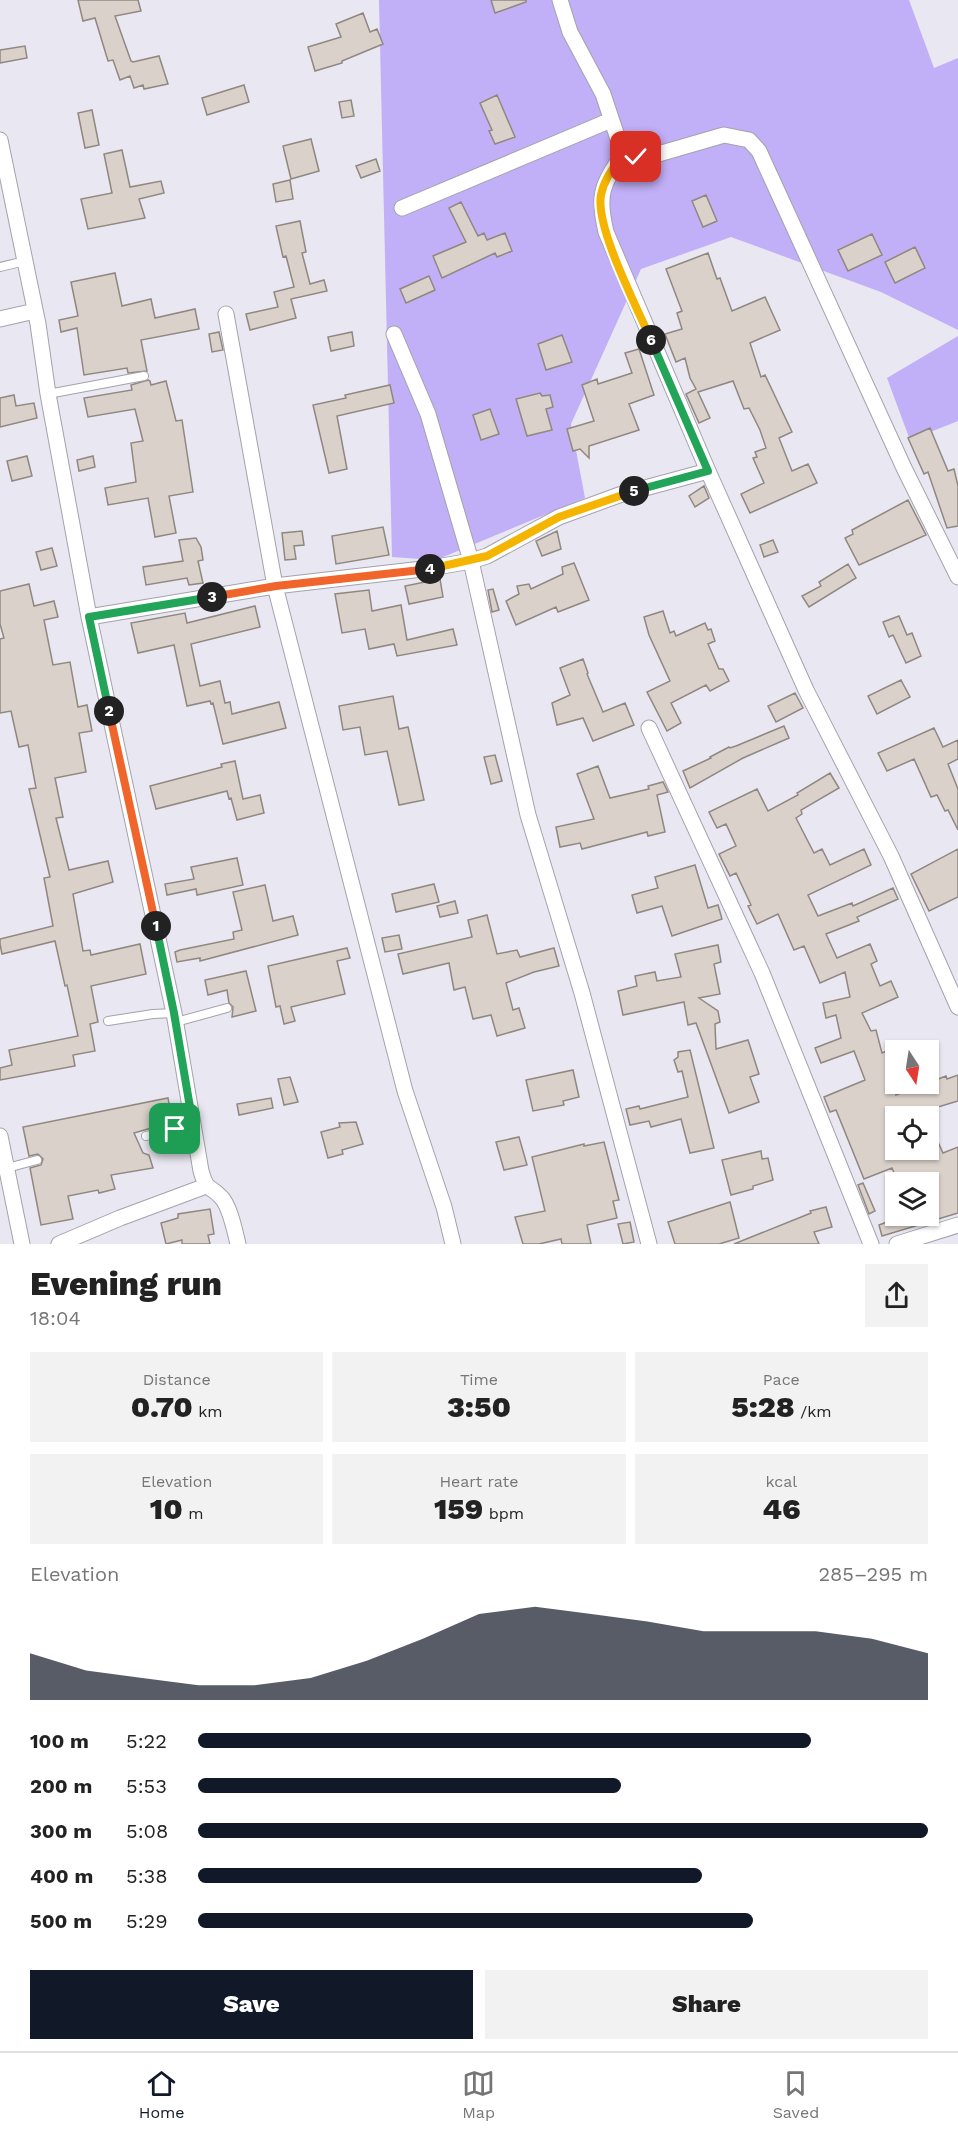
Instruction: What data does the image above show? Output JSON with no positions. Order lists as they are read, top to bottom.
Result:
{
  "north": "bottom",
  "page": {
    "pins": [
      "6",
      "5",
      "4",
      "3",
      "2",
      "1"
    ],
    "heading": ["Evening run", "18:04"],
    "stats": [
      ["Distance", "0.70 km"],
      ["Time", "3:50"],
      ["Pace", "5:28 /km"],
      ["Elevation", "10 m"],
      ["Heart rate", "159 bpm"],
      ["kcal", "46"]
    ],
    "chart": ["Elevation", "285–295 m"],
    "list": [
      {
        "name": "100 m",
        "note": "5:22"
      },
      {
        "name": "200 m",
        "note": "5:53"
      },
      {
        "name": "300 m",
        "note": "5:08"
      },
      {
        "name": "400 m",
        "note": "5:38"
      },
      {
        "name": "500 m",
        "note": "5:29"
      }
    ],
    "buttons": ["Save", "Share"],
    "tabs": ["Home", "Map", "Saved"]
  }
}
